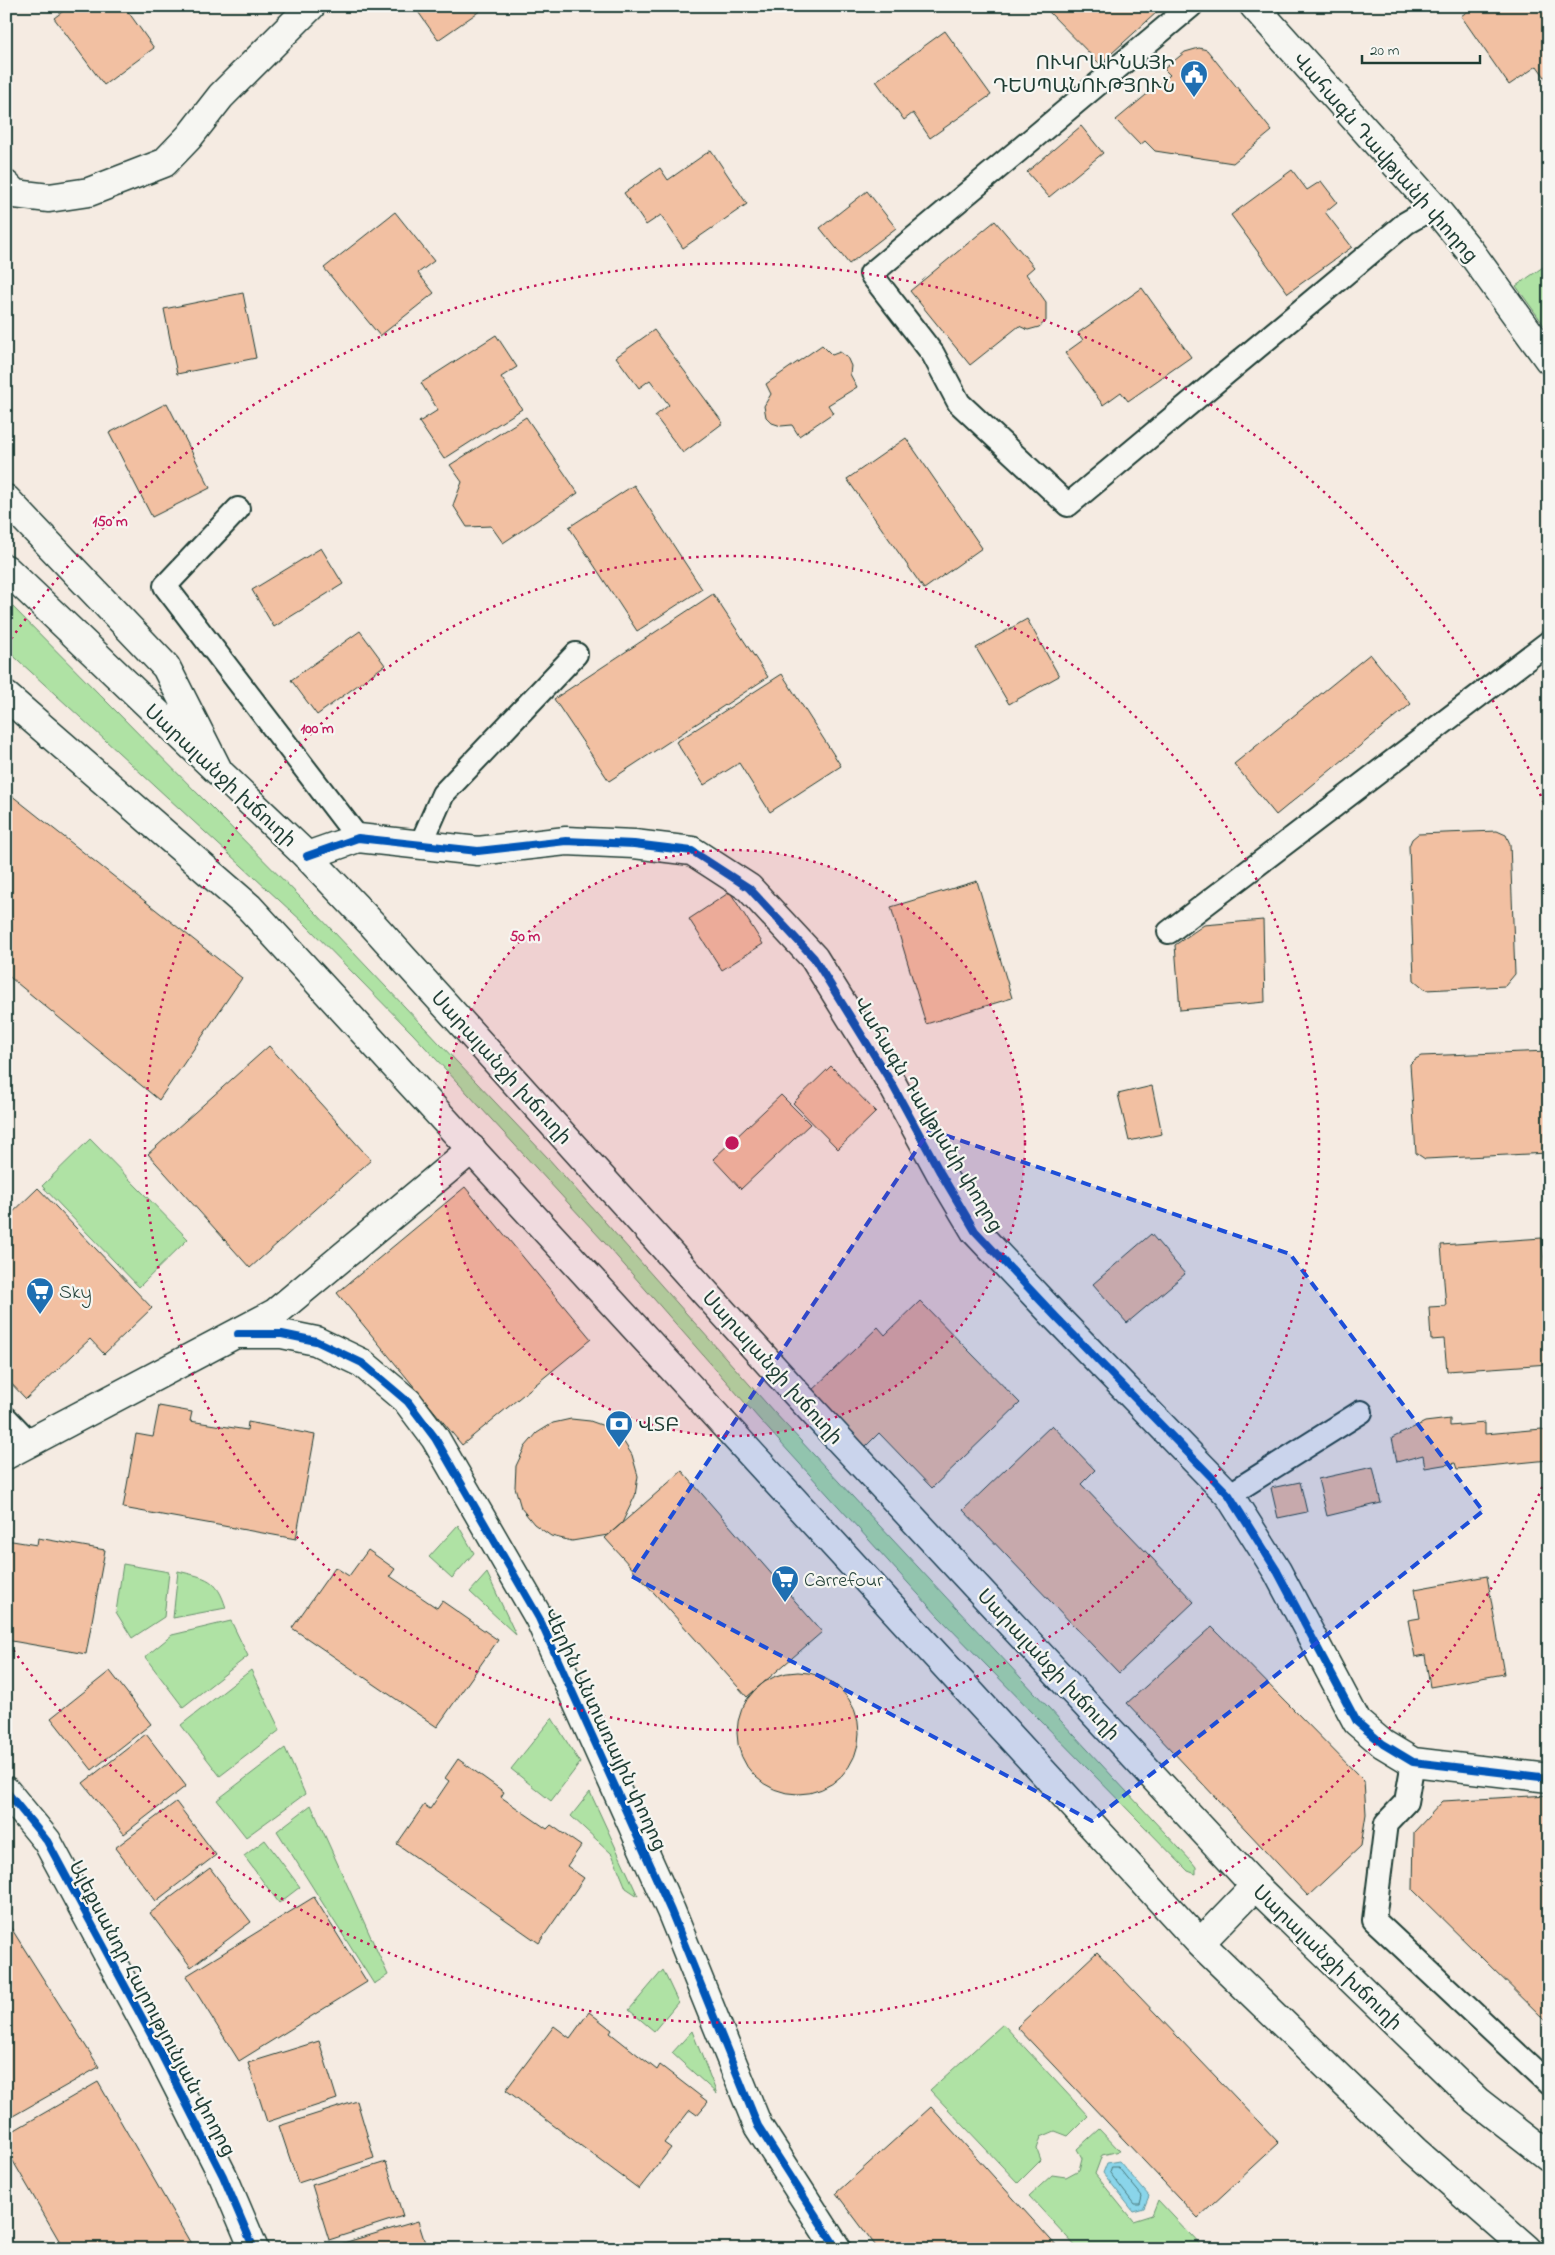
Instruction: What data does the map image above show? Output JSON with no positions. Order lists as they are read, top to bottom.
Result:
{
  "streets": {
    "street": [
      "Վահագն Դավթյանի փողոց",
      "Սարալանջի խճուղի",
      "Վերին Անտառային փողոց",
      "Ալեքսանդր Հարությունյան փողոց"
    ]
  },
  "crossings": [
    ["Վահագն Դավթյանի փողոց", "Սարալանջի խճուղի"]
  ],
  "places": {
    "public building": ["ՈՒԿՐԱԻՆԱՅԻ ԴԵՍՊԱՆՈՒԹՅՈՒՆ"],
    "supermarket": ["Sky", "Carrefour"],
    "bank": ["ՎՏԲ"]
  },
  "scale_bar": "20 m",
  "rings": ["150 m", "100 m", "50 m"]
}
